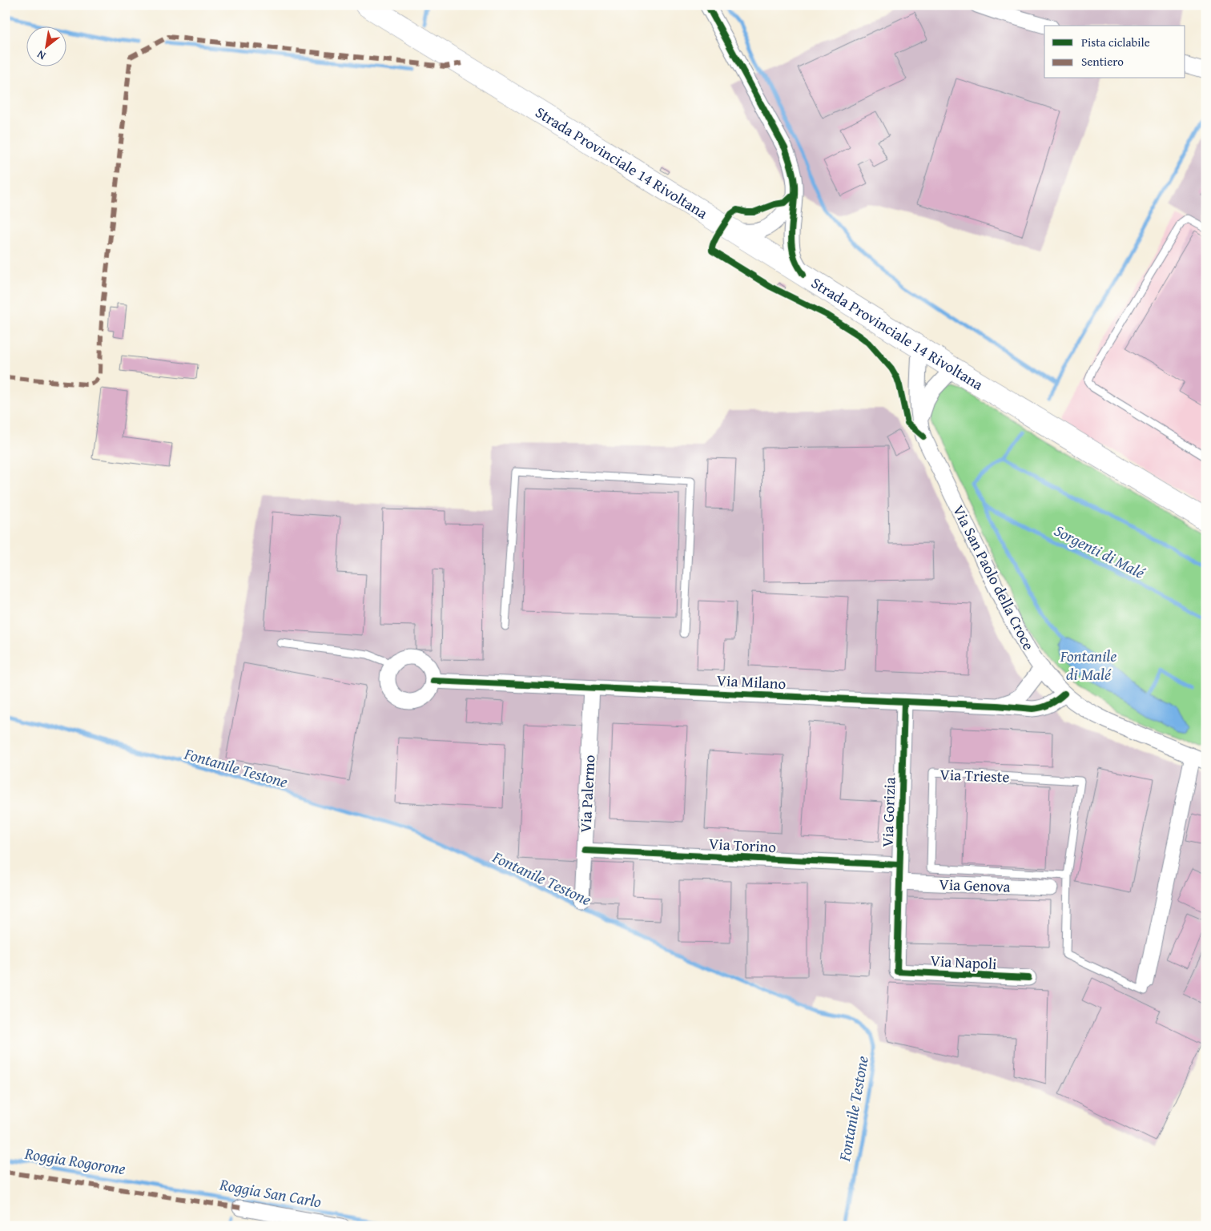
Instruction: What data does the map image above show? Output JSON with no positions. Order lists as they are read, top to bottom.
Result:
{
  "streets": {
    "main road": ["Strada Provinciale 14 Rivoltana"],
    "street": [
      "Via San Paolo della Croce",
      "Via Milano",
      "Via Trieste",
      "Via Palermo",
      "Via Gorizia",
      "Via Torino",
      "Via Genova",
      "Via Napoli"
    ]
  },
  "crossings": [
    ["Strada Provinciale 14 Rivoltana", "Via San Paolo della Croce"],
    ["Via San Paolo della Croce", "Via Milano"],
    ["Via San Paolo della Croce", "Via Trieste"],
    ["Via Milano", "Via Palermo"],
    ["Via Milano", "Via Gorizia"],
    ["Via Palermo", "Via Torino"],
    ["Via Gorizia", "Via Torino"],
    ["Via Gorizia", "Via Genova"],
    ["Via Gorizia", "Via Napoli"]
  ],
  "water": [
    "Sorgenti di Malé",
    "Fontanile di Malé",
    "Fontanile Testone",
    "Roggia Rogorone",
    "Roggia San Carlo"
  ],
  "legend": ["Pista ciclabile", "Sentiero"],
  "north": "bottom left"
}
